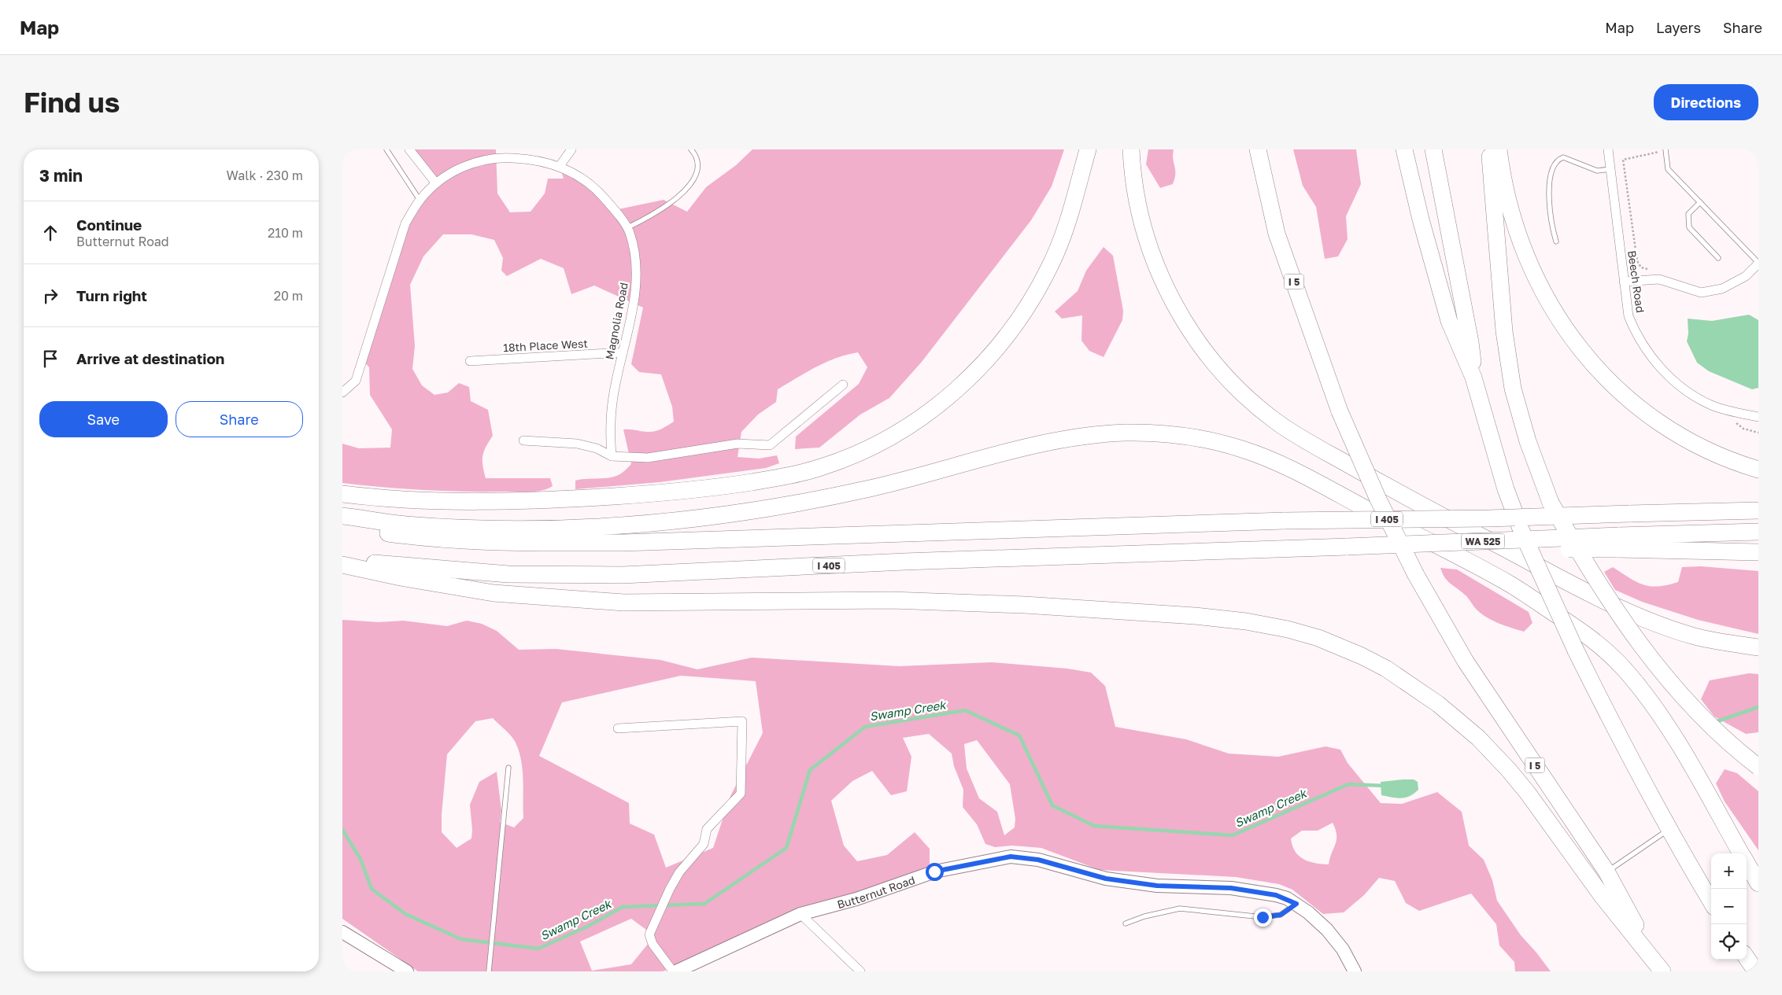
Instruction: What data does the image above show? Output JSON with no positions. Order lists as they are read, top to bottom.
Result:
{
  "streets": {
    "highway": ["I 5", "I 405", "WA 525"],
    "street": [
      "Beech Road",
      "Magnolia Road",
      "18th Place West",
      "Butternut Road"
    ]
  },
  "crossings": [
    ["Magnolia Road", "18th Place West"],
    ["I 405", "WA 525"]
  ],
  "water": ["Swamp Creek"],
  "page": {
    "header": "Map",
    "nav": ["Map", "Layers", "Share"],
    "buttons": [
      "Directions",
      ["Save", "Share"]
    ],
    "title": "Find us",
    "heading": ["3 min", "Walk · 230 m"],
    "list": [
      ["Continue", "Butternut Road", "210 m"],
      ["Turn right", "20 m"],
      "Arrive at destination"
    ],
    "map_buttons": ["+", "−"]
  }
}
